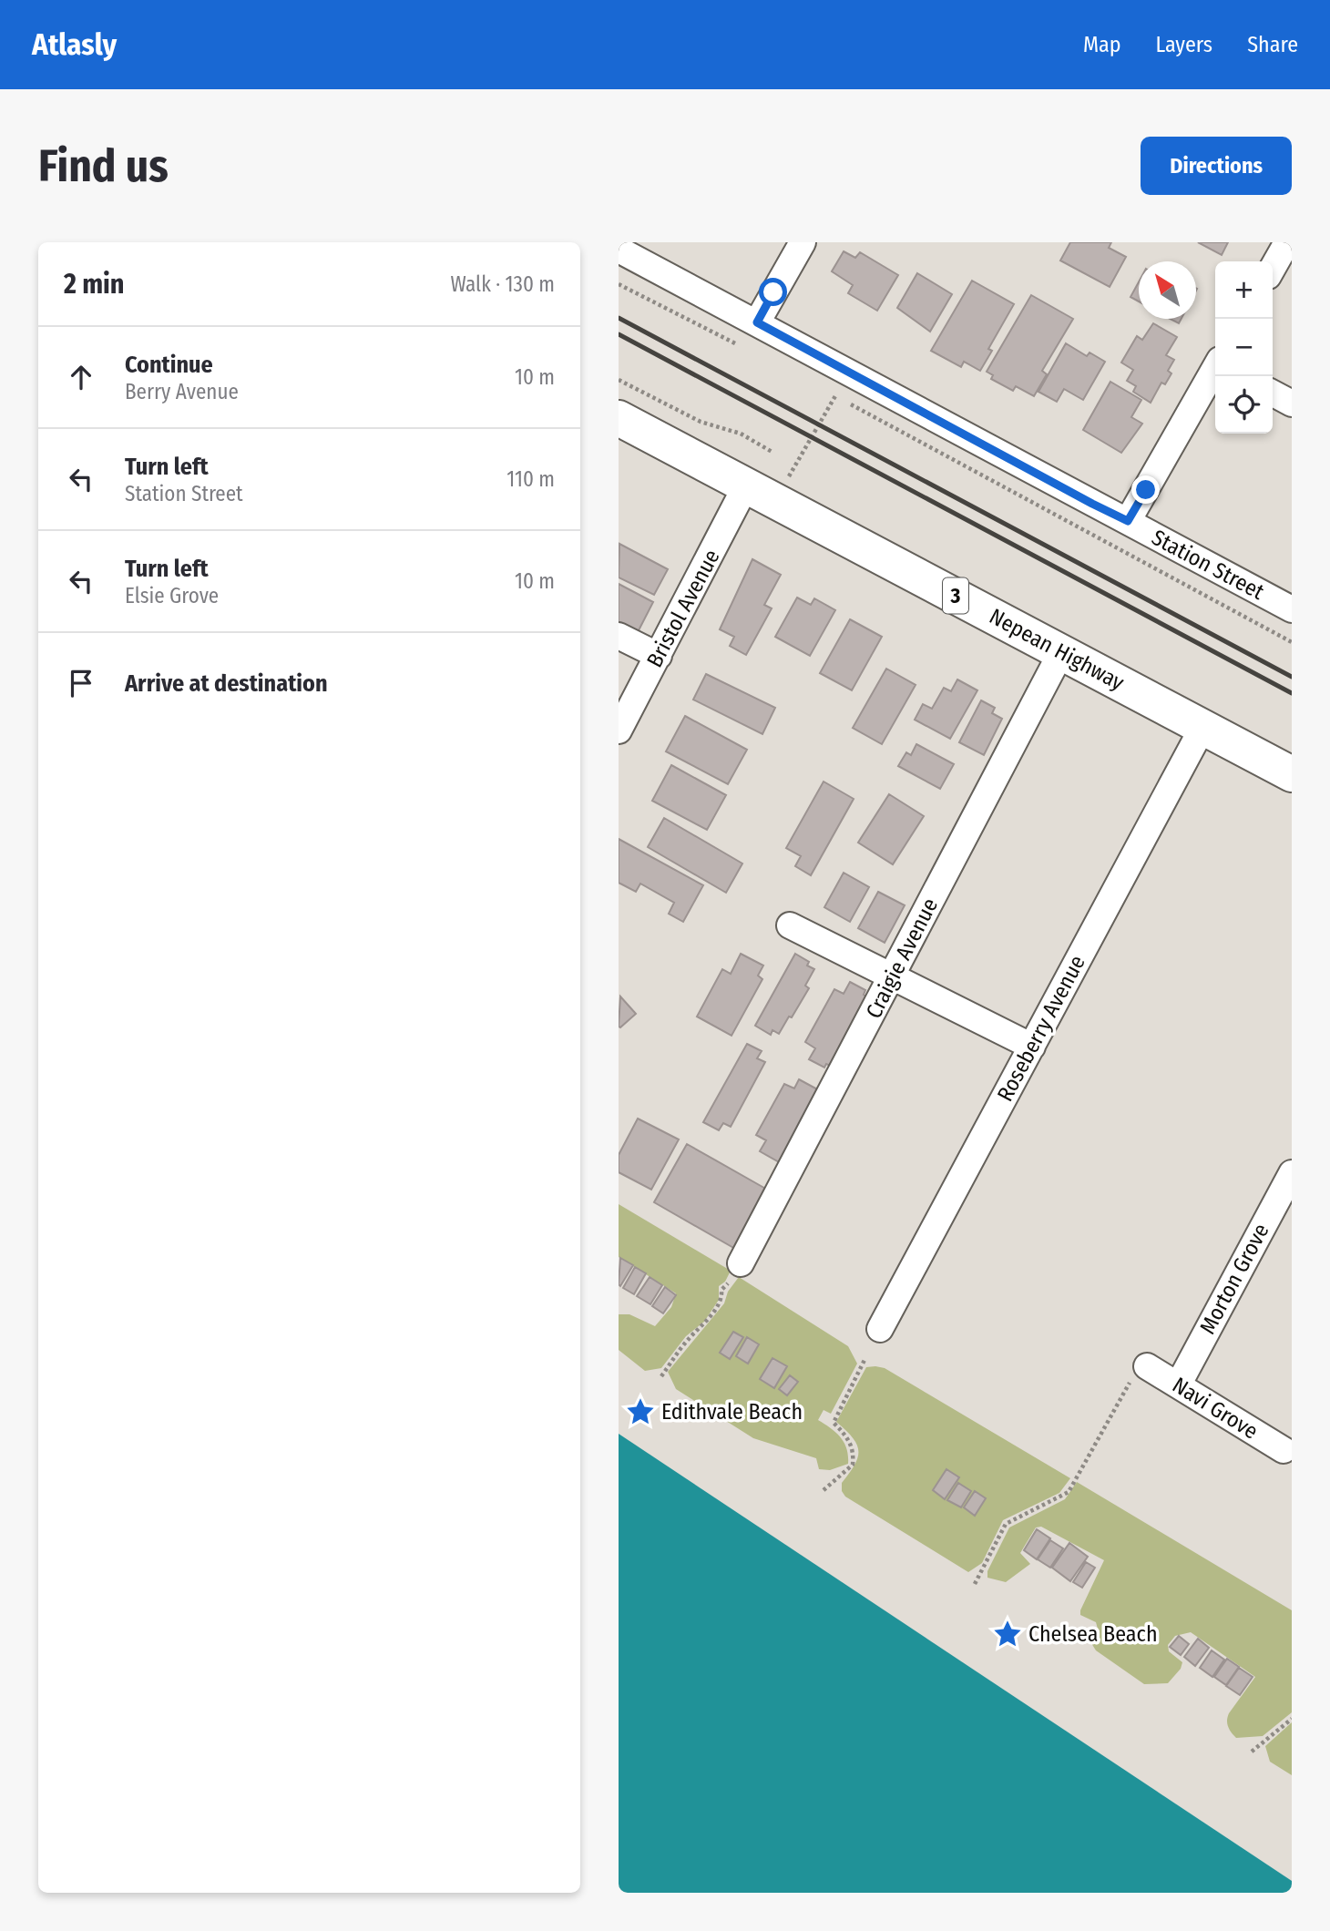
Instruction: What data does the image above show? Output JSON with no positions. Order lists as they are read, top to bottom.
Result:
{
  "streets": {
    "highway": ["3", "Nepean Highway"],
    "street": [
      "Station Street",
      "Bristol Avenue",
      "Craigie Avenue",
      "Roseberry Avenue",
      "Morton Grove",
      "Navi Grove"
    ]
  },
  "crossings": [
    ["Bristol Avenue", "Nepean Highway"],
    ["Nepean Highway", "Craigie Avenue"],
    ["Nepean Highway", "Roseberry Avenue"],
    ["Morton Grove", "Navi Grove"]
  ],
  "places": {
    "place": ["Edithvale Beach", "Chelsea Beach"]
  },
  "north": "top left",
  "page": {
    "header": "Atlasly",
    "nav": ["Map", "Layers", "Share"],
    "buttons": "Directions",
    "title": "Find us",
    "heading": ["2 min", "Walk · 130 m"],
    "map_buttons": ["+", "−"],
    "list": [
      ["Continue", "Berry Avenue", "10 m"],
      ["Turn left", "Station Street", "110 m"],
      ["Turn left", "Elsie Grove", "10 m"],
      "Arrive at destination"
    ]
  }
}
